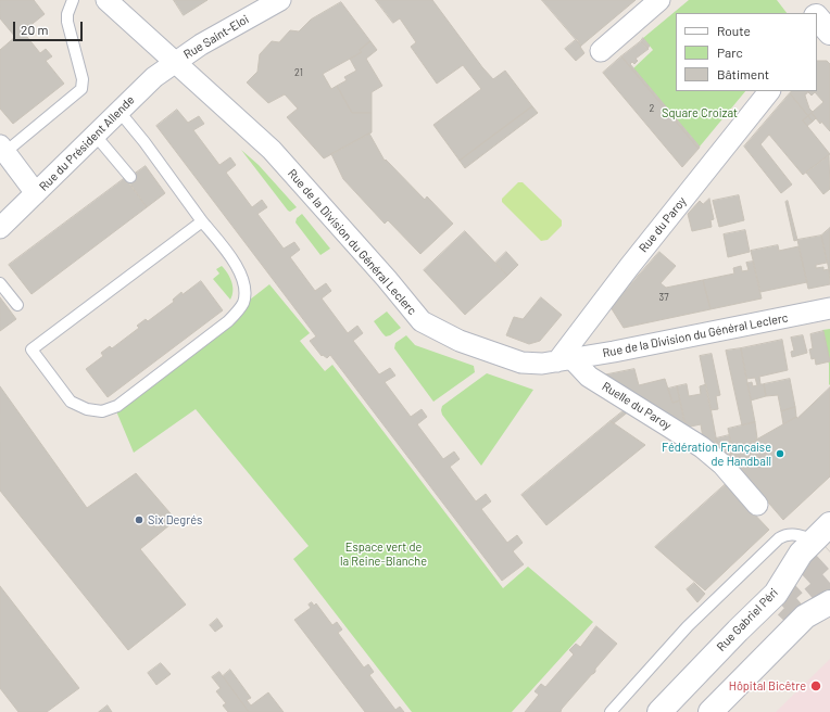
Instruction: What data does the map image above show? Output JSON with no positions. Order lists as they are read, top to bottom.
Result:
{
  "streets": {
    "main road": ["Rue Gabriel Péri"],
    "street": [
      "Rue Saint-Eloi",
      "Rue du Président Allende",
      "Rue du Paroy",
      "Rue de la Division du Général Leclerc",
      "Ruelle du Paroy"
    ]
  },
  "crossings": [
    ["Rue Saint-Eloi", "Rue du Président Allende"],
    ["Rue Saint-Eloi", "Rue de la Division du Général Leclerc"],
    ["Rue du Président Allende", "Rue de la Division du Général Leclerc"],
    ["Rue du Paroy", "Rue de la Division du Général Leclerc"],
    ["Rue du Paroy", "Ruelle du Paroy"],
    ["Rue de la Division du Général Leclerc", "Ruelle du Paroy"]
  ],
  "parks": ["Square Croizat", "Espace vert de la Reine-Blanche"],
  "places": ["Fédération Française de Handball", "Six Degrés", "Hôpital Bicêtre"],
  "house_numbers": ["21", "2", "37"],
  "legend": ["Route", "Parc", "Bâtiment"],
  "scale_bar": "20 m"
}
